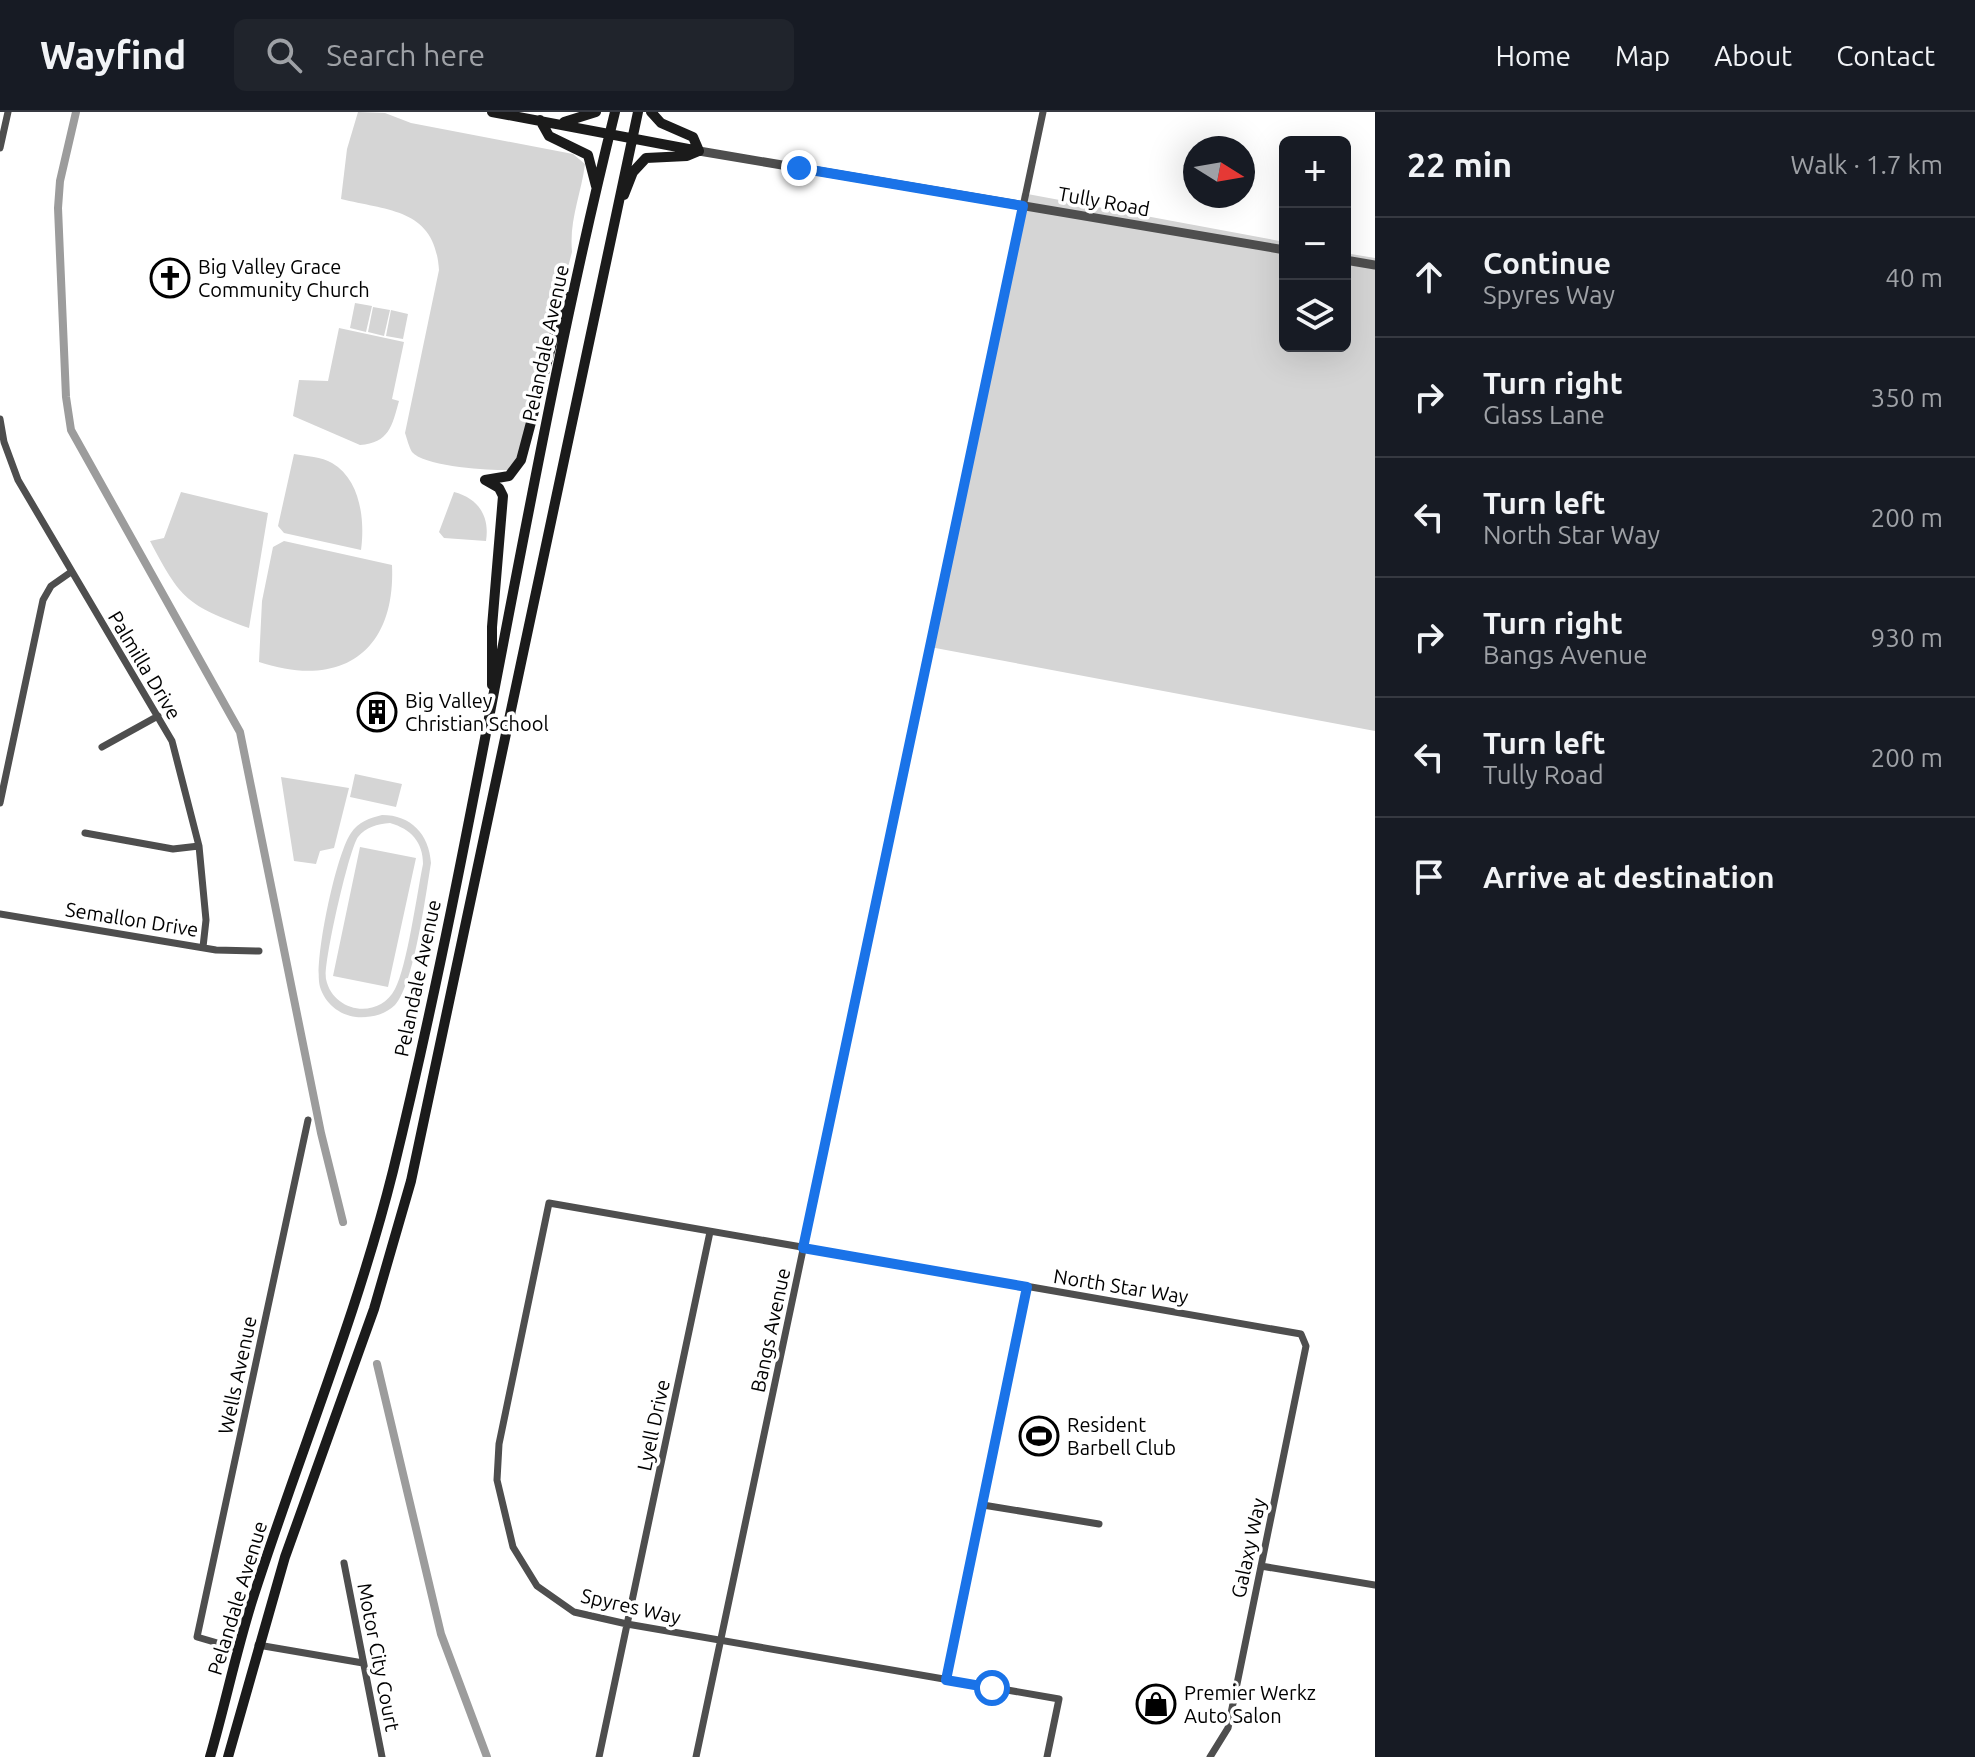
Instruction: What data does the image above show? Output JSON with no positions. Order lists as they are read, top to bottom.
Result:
{
  "streets": {
    "main road": ["Tully Road", "Pelandale Avenue"],
    "street": [
      "Palmilla Drive",
      "Semallon Drive",
      "North Star Way",
      "Bangs Avenue",
      "Wells Avenue",
      "Lyell Drive",
      "Galaxy Way",
      "Spyres Way",
      "Motor City Court"
    ]
  },
  "crossings": [
    ["Tully Road", "Pelandale Avenue"],
    ["Tully Road", "Bangs Avenue"],
    ["Pelandale Avenue", "Wells Avenue"],
    ["Palmilla Drive", "Semallon Drive"],
    ["North Star Way", "Bangs Avenue"],
    ["North Star Way", "Lyell Drive"],
    ["North Star Way", "Galaxy Way"],
    ["North Star Way", "Spyres Way"],
    ["Bangs Avenue", "Spyres Way"],
    ["Lyell Drive", "Spyres Way"]
  ],
  "places": {
    "church": ["Big Valley Grace Community Church"],
    "building": ["Big Valley Christian School"],
    "sports": ["Resident Barbell Club"],
    "shop": ["Premier Werkz Auto Salon"]
  },
  "north": "right",
  "page": {
    "header": "Wayfind",
    "search": "Search here",
    "nav": [
      "Home",
      "Map",
      "About",
      "Contact"
    ],
    "heading": ["22 min", "Walk · 1.7 km"],
    "map_buttons": ["+", "−"],
    "list": [
      ["Continue", "Spyres Way", "40 m"],
      ["Turn right", "Glass Lane", "350 m"],
      ["Turn left", "North Star Way", "200 m"],
      ["Turn right", "Bangs Avenue", "930 m"],
      ["Turn left", "Tully Road", "200 m"],
      "Arrive at destination"
    ]
  }
}
